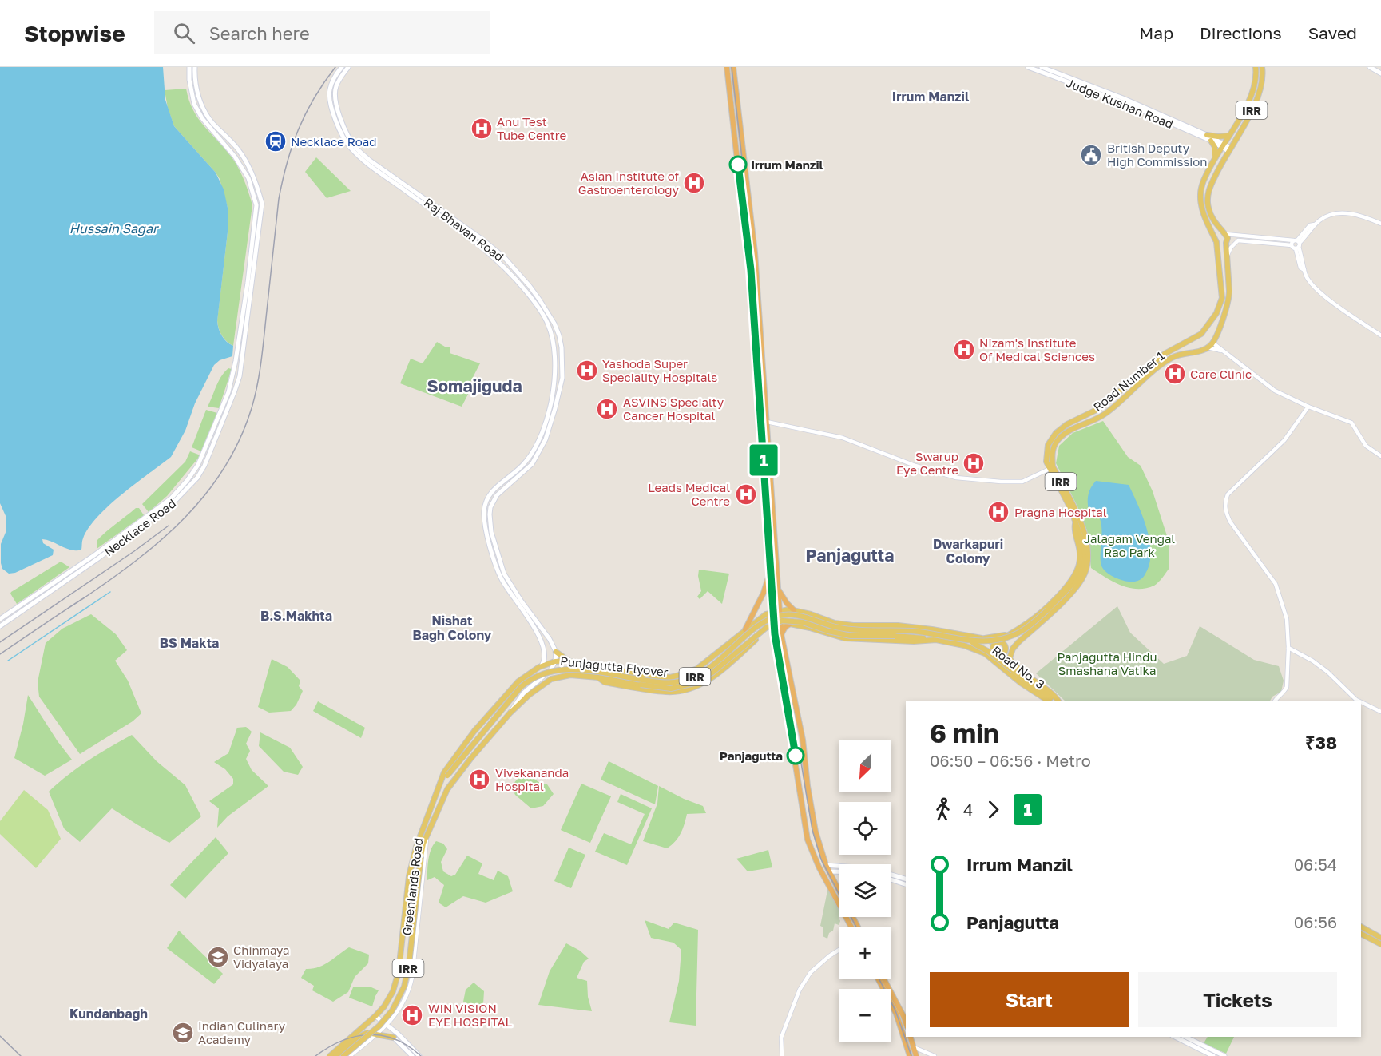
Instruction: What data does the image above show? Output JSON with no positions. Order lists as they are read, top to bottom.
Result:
{
  "streets": {
    "main road": [
      "Judge Kushan Road",
      "IRR",
      "Raj Bhavan Road",
      "Road Number 1",
      "Necklace Road",
      "Punjagutta Flyover",
      "Road No. 3",
      "Greenlands Road"
    ]
  },
  "crossings": [
    ["Judge Kushan Road", "Road Number 1"],
    ["IRR", "Road Number 1"],
    ["IRR", "Punjagutta Flyover"],
    ["IRR", "Road No. 3"],
    ["IRR", "Greenlands Road"],
    ["Raj Bhavan Road", "Greenlands Road"],
    ["Road Number 1", "Punjagutta Flyover"],
    ["Punjagutta Flyover", "Greenlands Road"]
  ],
  "districts": [
    "Irrum Manzil",
    "Somajiguda",
    "Dwarkapuri Colony",
    "Panjagutta",
    "B.S.Makhta",
    "Nishat Bagh Colony",
    "BS Makta",
    "Kundanbagh"
  ],
  "water": ["Hussain Sagar"],
  "parks": ["Jalagam Vengal Rao Park", "Panjagutta Hindu Smashana Vatika"],
  "places": {
    "hospital": [
      "Anu Test Tube Centre",
      "Asian Institute of Gastroenterology",
      "Nizam's Institute Of Medical Sciences",
      "Yashoda Super Speciality Hospitals",
      "Care Clinic",
      "ASVINS Specialty Cancer Hospital",
      "Swarup Eye Centre",
      "Leads Medical Centre",
      "Pragna Hospital",
      "Vivekananda Hospital",
      "WIN VISION EYE HOSPITAL"
    ],
    "station": ["Necklace Road"],
    "public building": ["British Deputy High Commission"],
    "other": ["Irrum Manzil", "Panjagutta"],
    "school or university": ["Chinmaya Vidyalaya", "Indian Culinary Academy"]
  },
  "lines": ["metro line 1"],
  "north": "bottom left",
  "page": {
    "header": "Stopwise",
    "search": "Search here",
    "nav": ["Map", "Directions", "Saved"],
    "on_map": "1",
    "heading": ["6 min", "06:50 – 06:56 · Metro", "₹38"],
    "map_buttons": ["+", "−"],
    "legs": ["4", "1"],
    "list": [
      {
        "name": "Irrum Manzil",
        "value": "06:54"
      },
      {
        "name": "Panjagutta",
        "value": "06:56"
      }
    ],
    "buttons": ["Start", "Tickets"]
  }
}
